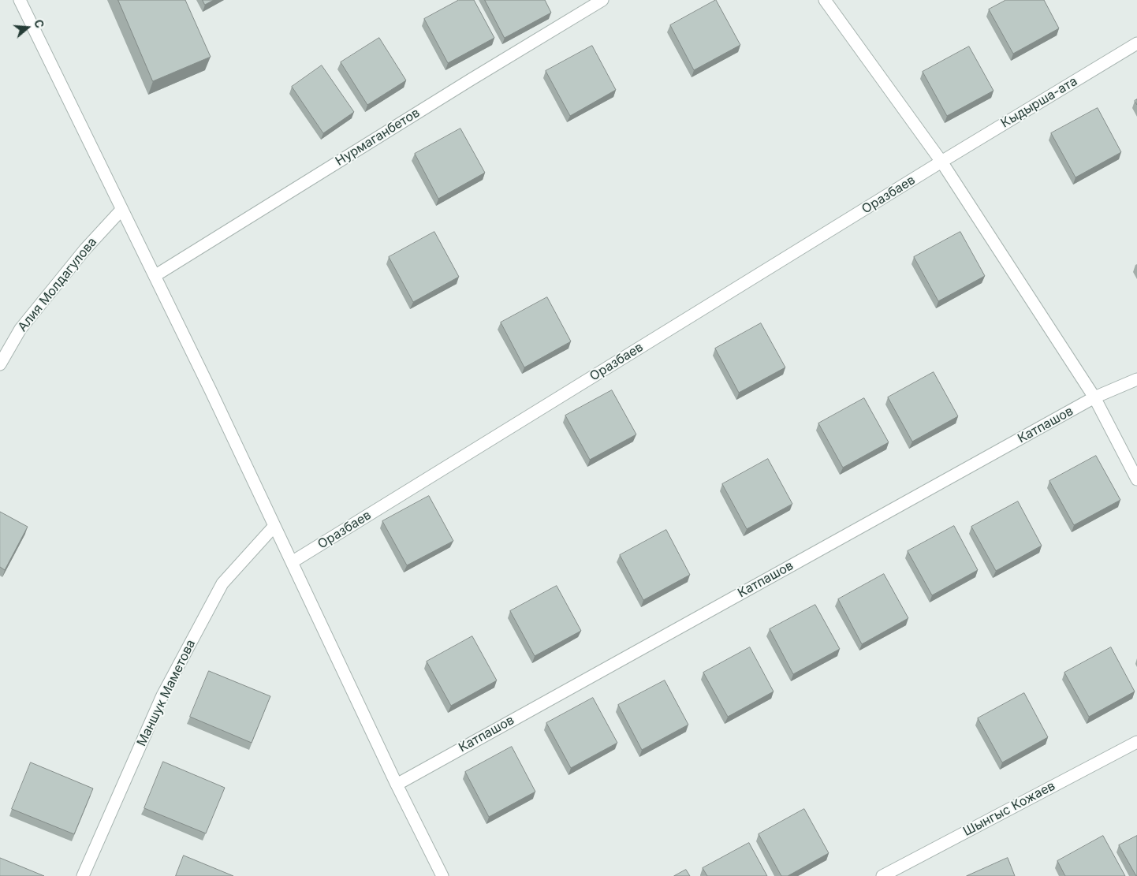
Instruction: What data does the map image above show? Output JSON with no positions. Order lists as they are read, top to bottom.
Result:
{
  "streets": {
    "street": [
      "Кыдырша-ата",
      "Нурмаганбетов",
      "Оразбаев",
      "Алия Молдагулова",
      "Катпашов",
      "Маншук Маметова",
      "Шынгыс Кожаев"
    ]
  },
  "crossings": [
    ["Кыдырша-ата", "Оразбаев"]
  ],
  "north": "right"
}
